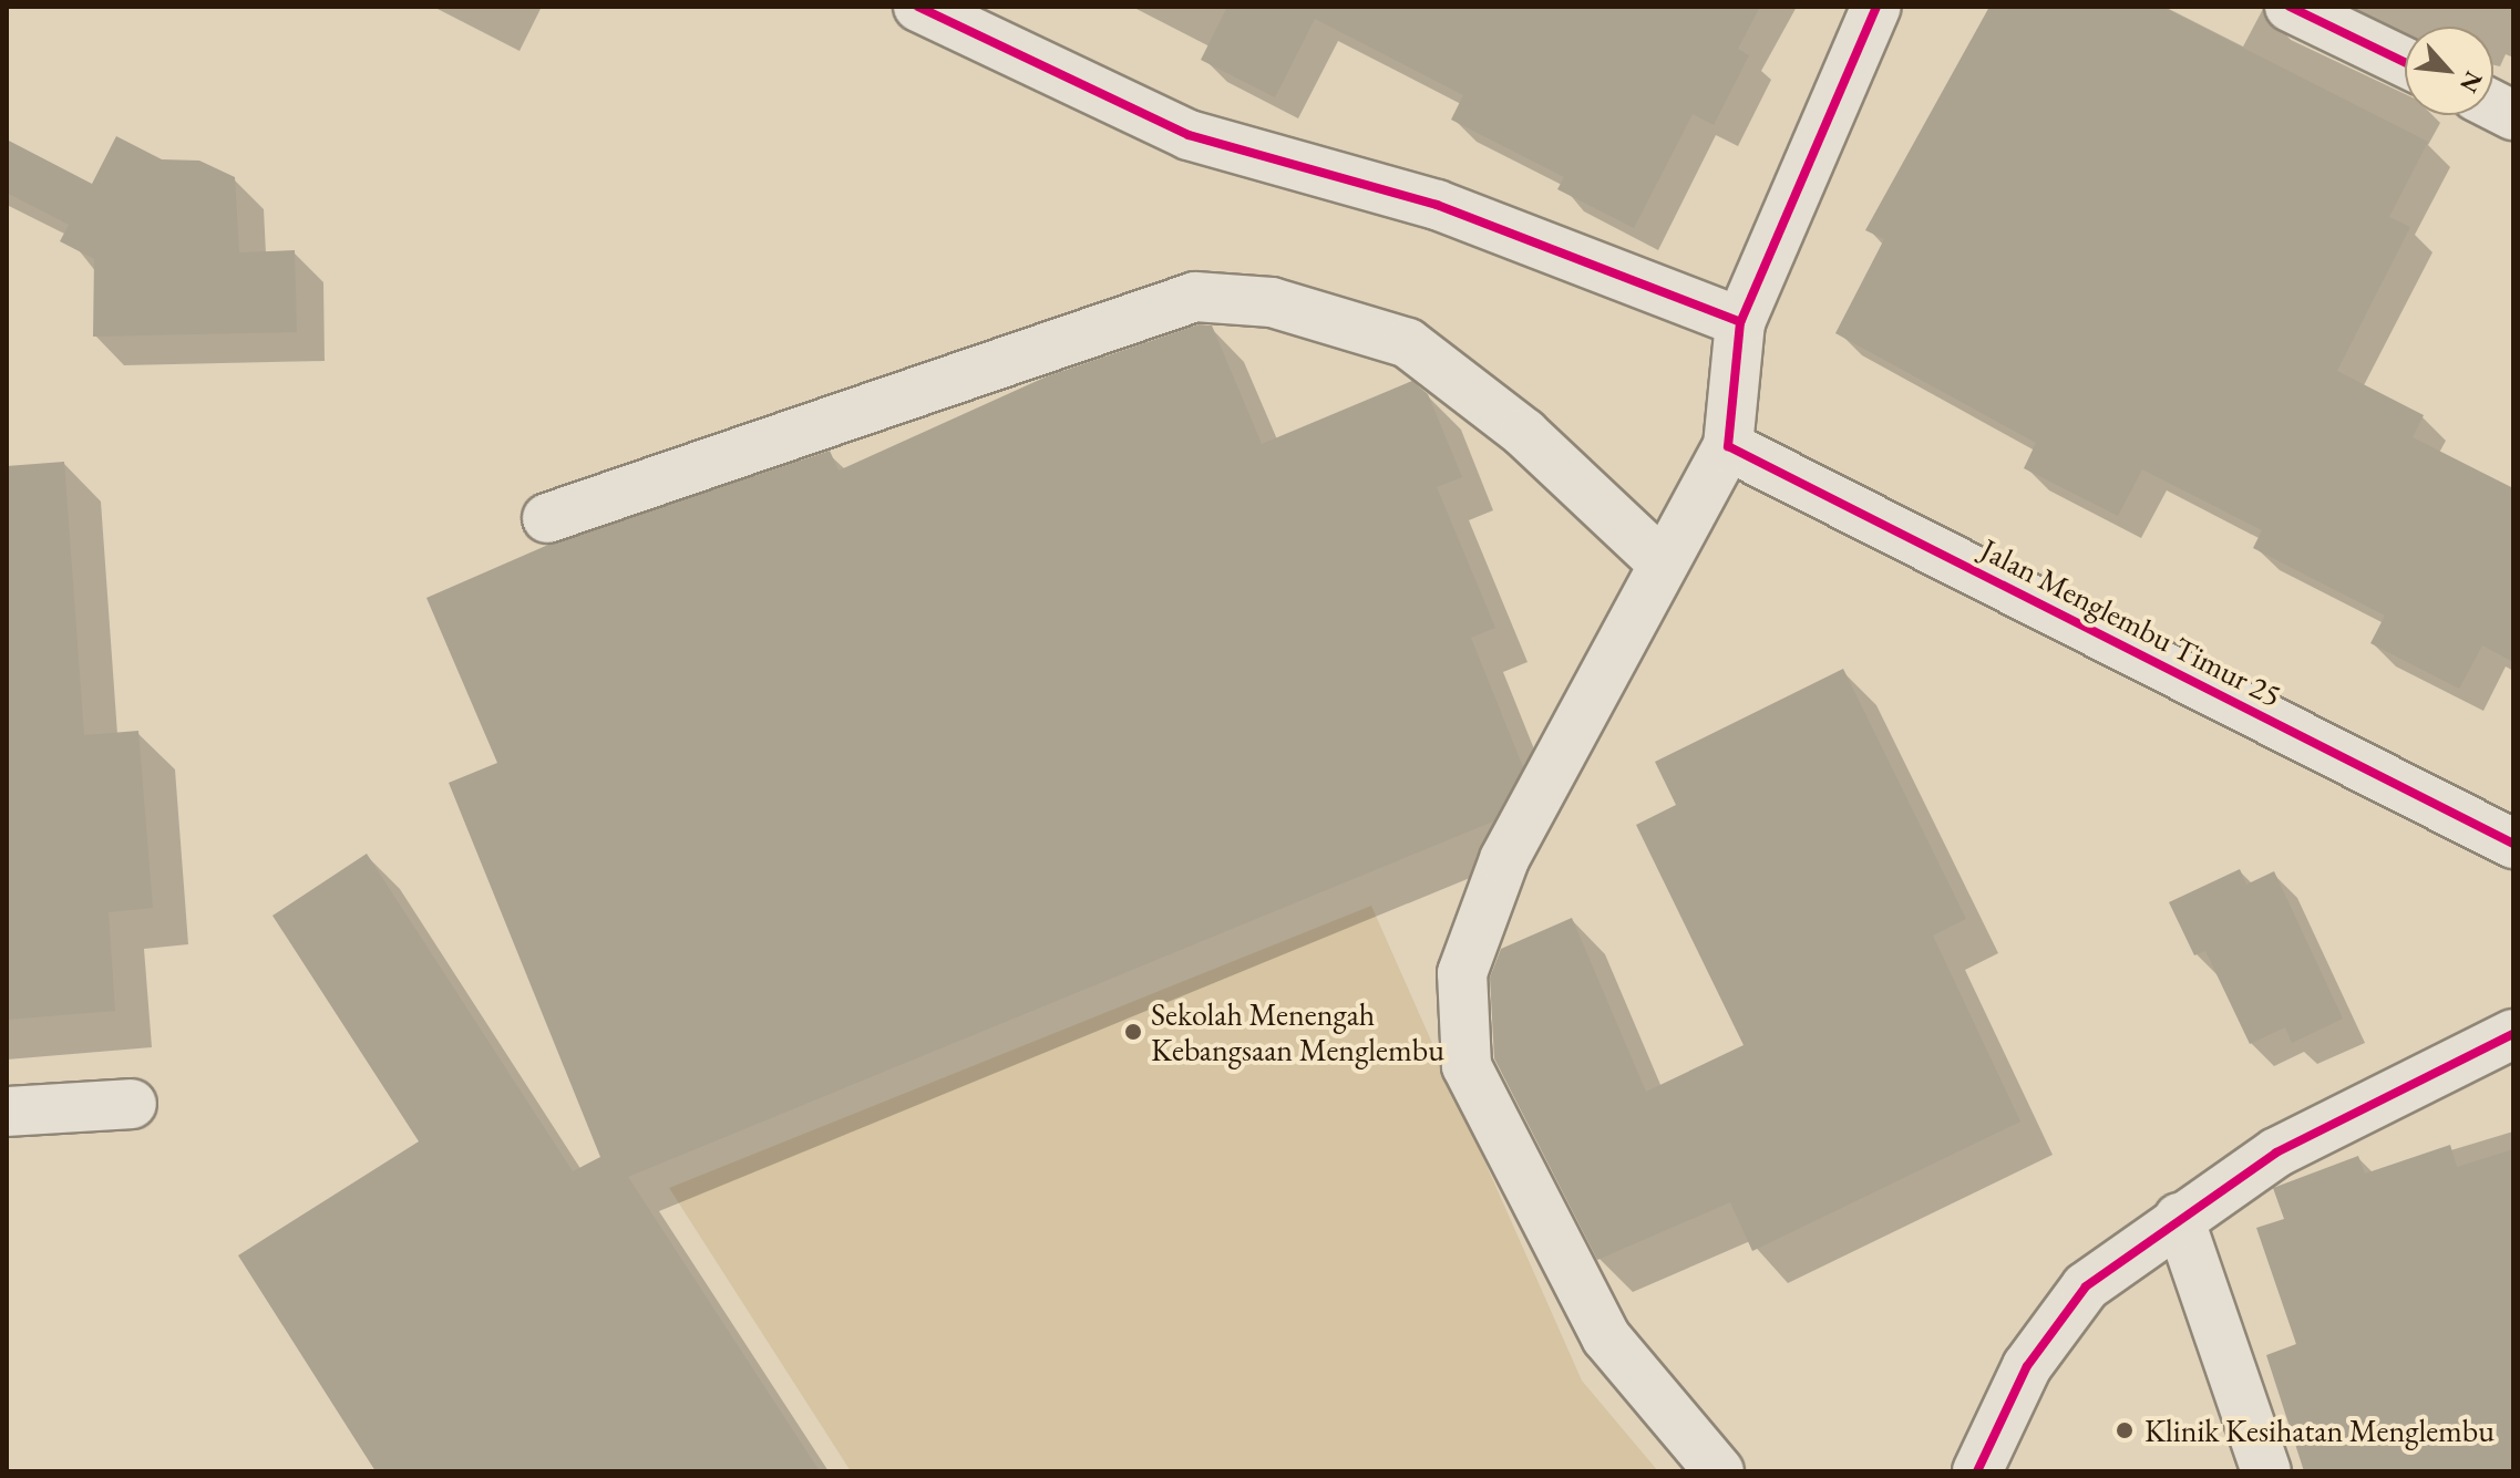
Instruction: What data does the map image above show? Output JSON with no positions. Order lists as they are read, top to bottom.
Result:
{
  "streets": {
    "street": ["Jalan Menglembu Timur 25"]
  },
  "places": ["Sekolah Menengah Kebangsaan Menglembu", "Klinik Kesihatan Menglembu"],
  "north": "bottom right"
}
